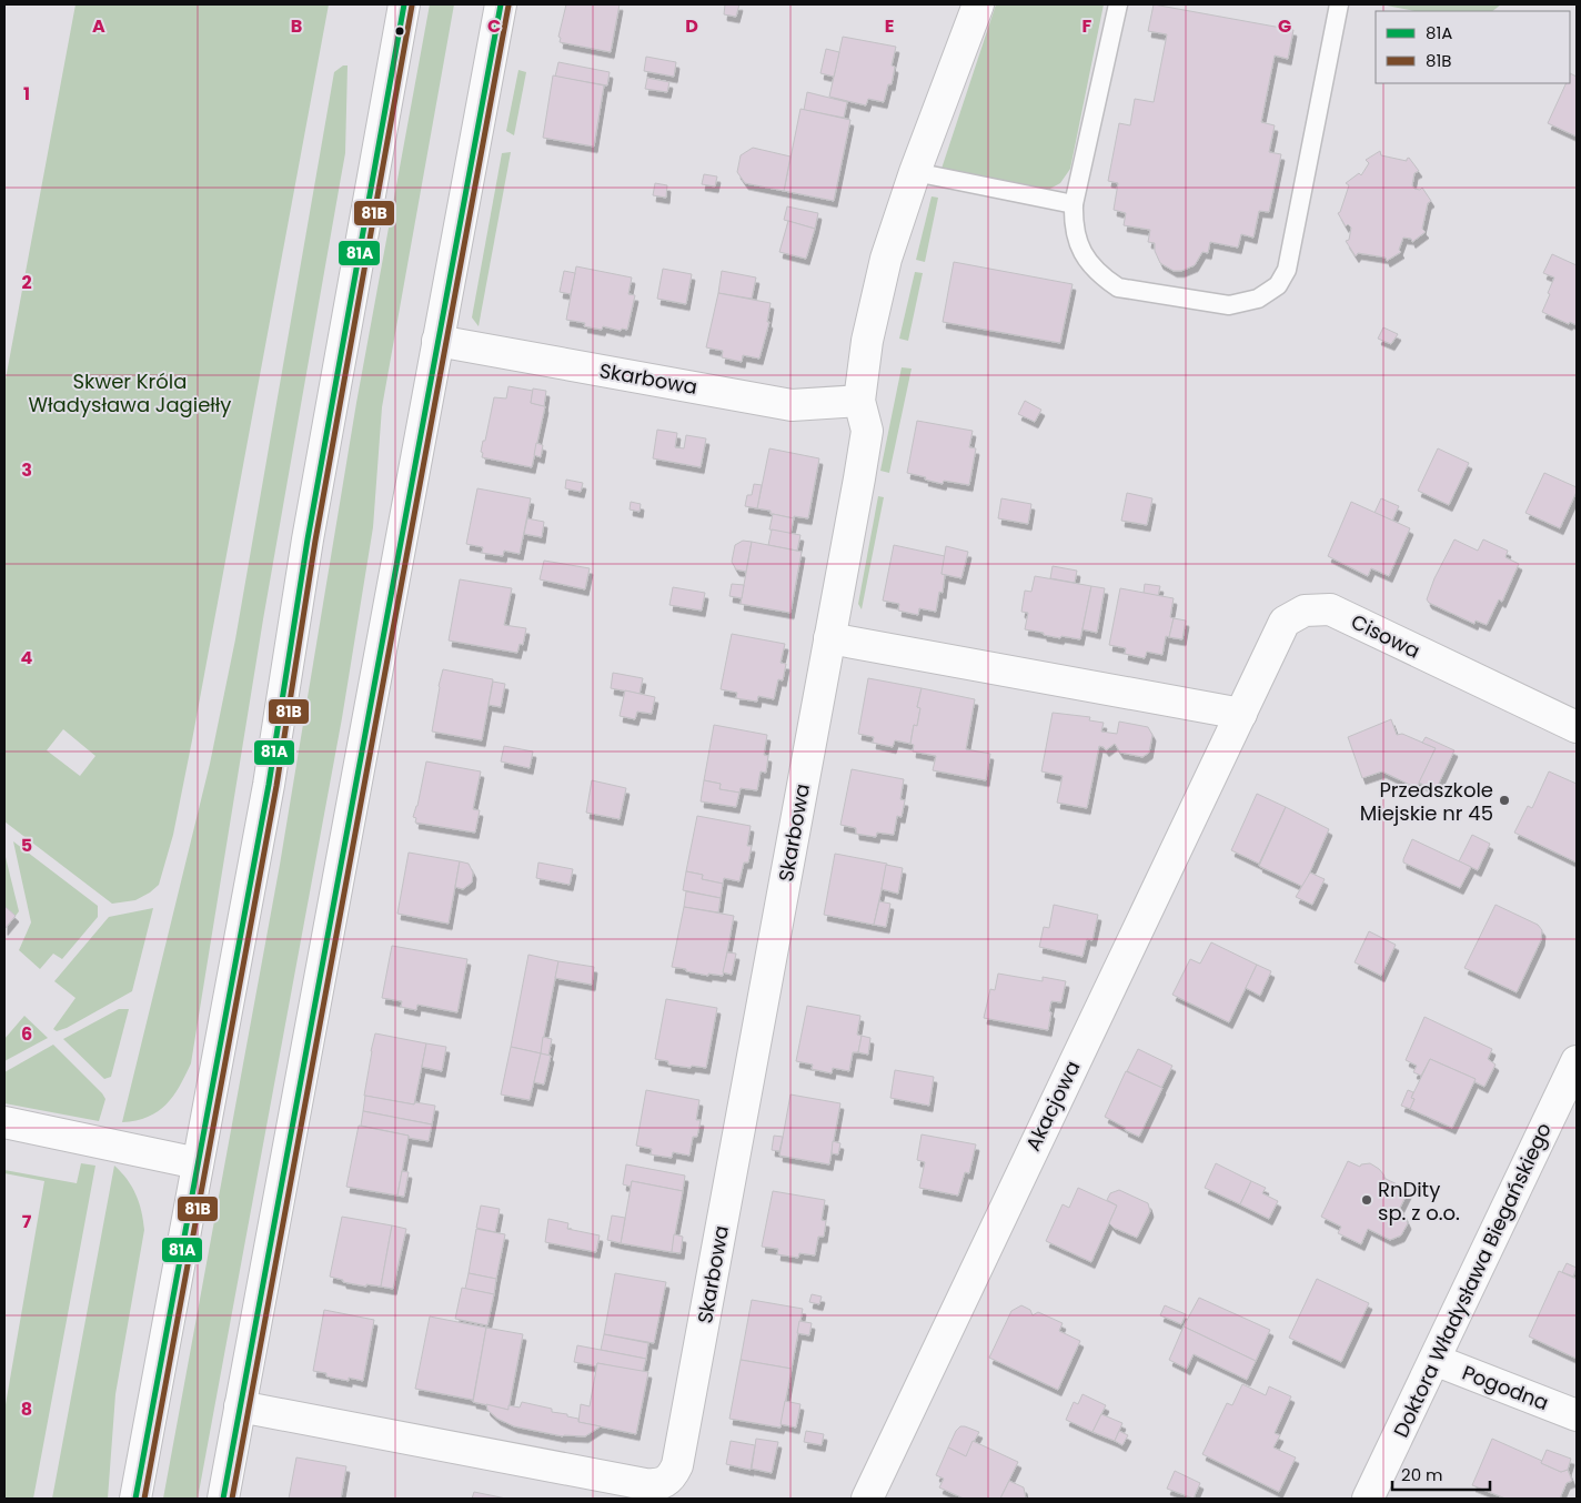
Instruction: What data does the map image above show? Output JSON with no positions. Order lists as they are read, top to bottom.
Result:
{
  "streets": {
    "street": [
      "Skarbowa",
      "Cisowa",
      "Akacjowa",
      "Doktora Władysława Biegańskiego",
      "Pogodna"
    ]
  },
  "crossings": [
    ["Cisowa", "Akacjowa"],
    ["Doktora Władysława Biegańskiego", "Pogodna"]
  ],
  "parks": ["Skwer Króla Władysława Jagiełły"],
  "places": ["Przedszkole Miejskie nr 45", "RnDity sp. z o.o."],
  "lines": ["transit line 81A", "transit line 81B"],
  "legend": ["81A", "81B"],
  "scale_bar": "20 m",
  "grid": {
    "columns": [
      "A",
      "B",
      "C",
      "D",
      "E",
      "F",
      "G"
    ],
    "rows": [
      "1",
      "2",
      "3",
      "4",
      "5",
      "6",
      "7",
      "8"
    ]
  }
}
